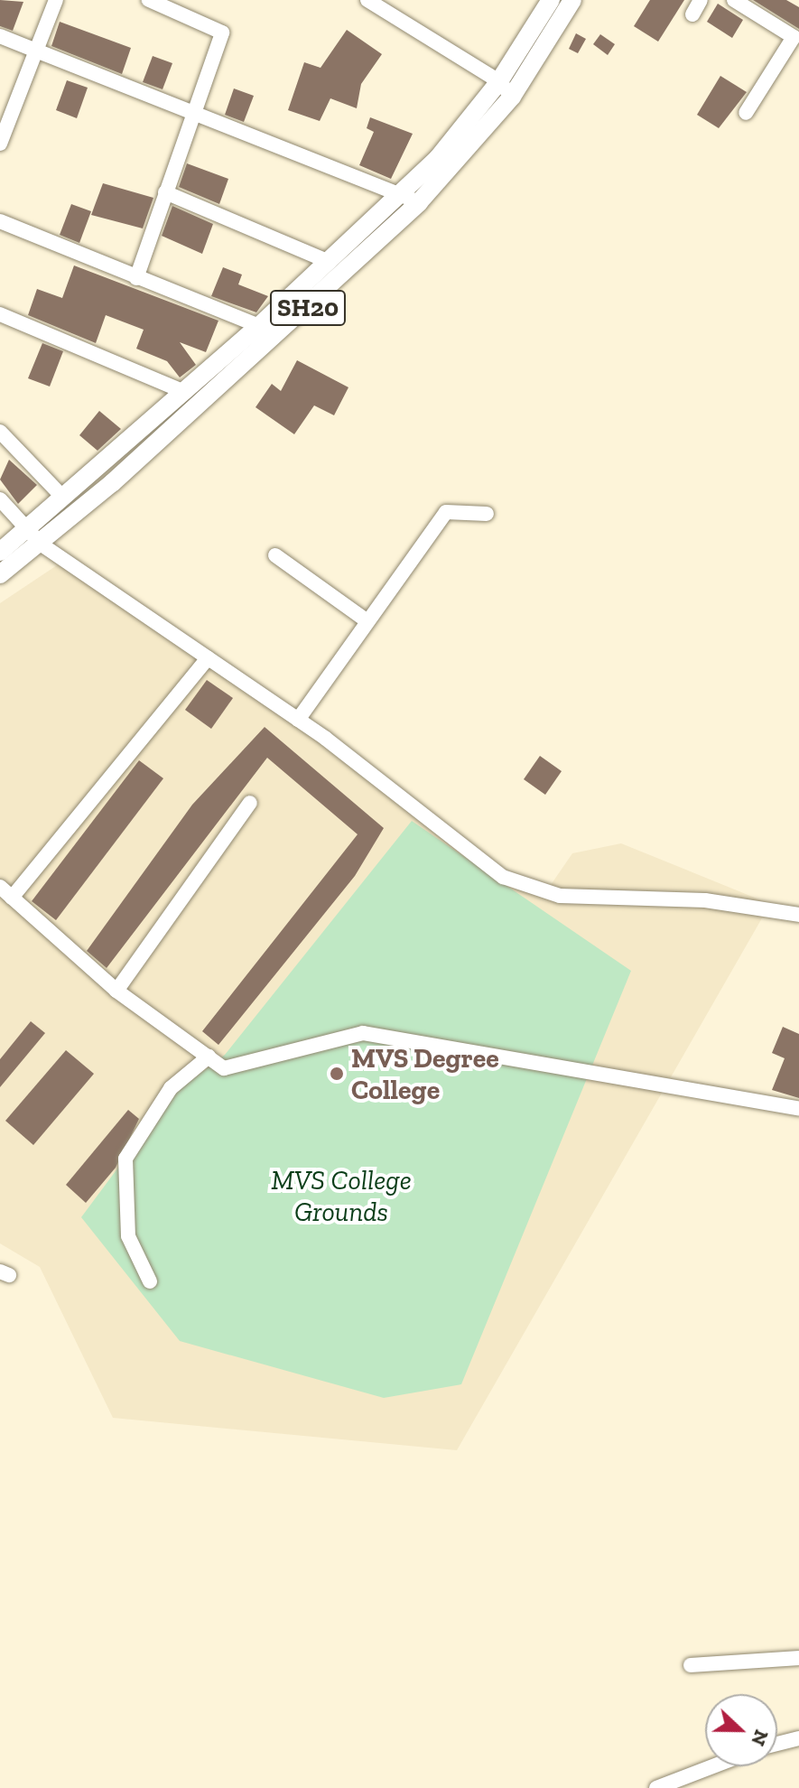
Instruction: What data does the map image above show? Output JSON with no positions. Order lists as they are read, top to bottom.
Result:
{
  "streets": {
    "main road": ["SH20"]
  },
  "parks": ["MVS College Grounds"],
  "places": ["MVS Degree College"],
  "north": "right"
}
